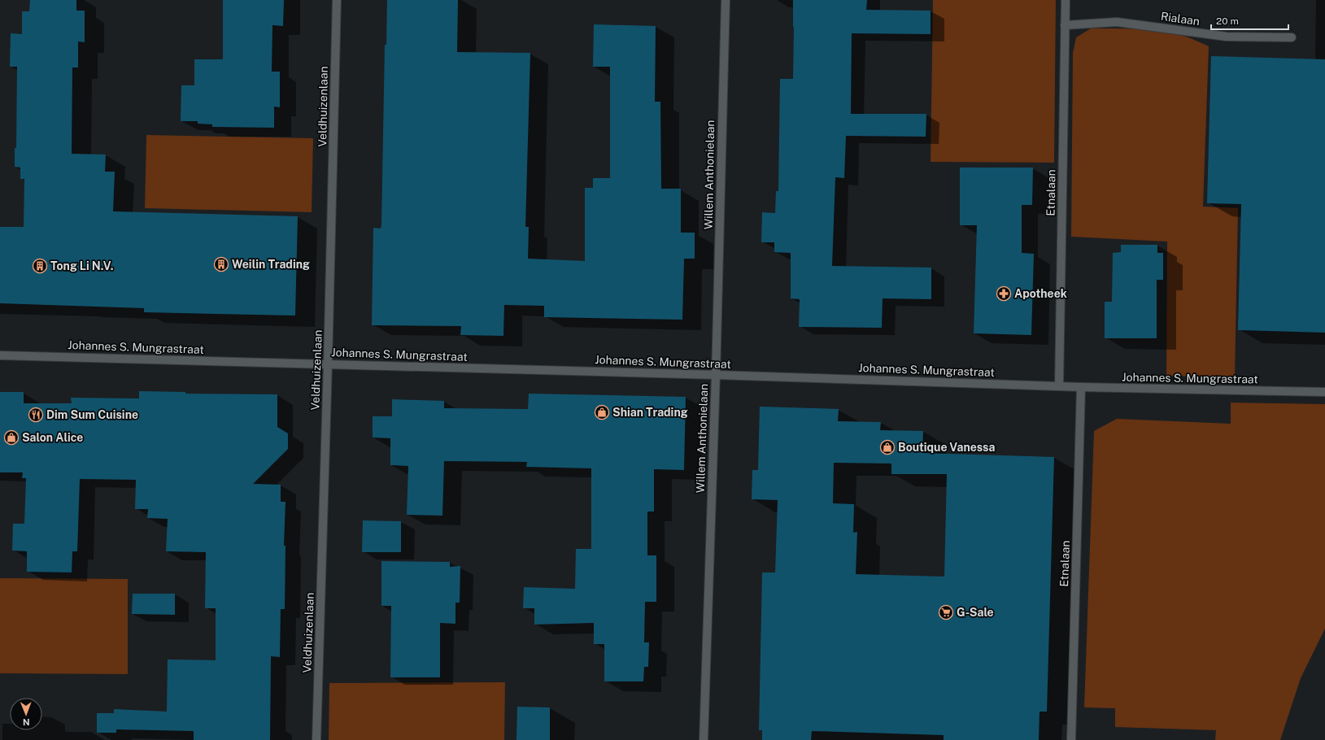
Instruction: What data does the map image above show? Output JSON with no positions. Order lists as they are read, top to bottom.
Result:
{
  "streets": {
    "street": [
      "Rialaan",
      "Veldhuizenlaan",
      "Willem Anthonielaan",
      "Etnalaan",
      "Johannes S. Mungrastraat"
    ]
  },
  "crossings": [
    ["Rialaan", "Etnalaan"],
    ["Veldhuizenlaan", "Johannes S. Mungrastraat"],
    ["Willem Anthonielaan", "Johannes S. Mungrastraat"],
    ["Etnalaan", "Johannes S. Mungrastraat"]
  ],
  "places": {
    "building": ["Weilin Trading", "Tong Li N.V."],
    "pharmacy": ["Apotheek"],
    "shop": ["Shian Trading", "Salon Alice", "Boutique Vanessa"],
    "restaurant": ["Dim Sum Cuisine"],
    "supermarket": ["G-Sale"]
  },
  "scale_bar": "20 m",
  "north": "bottom"
}
